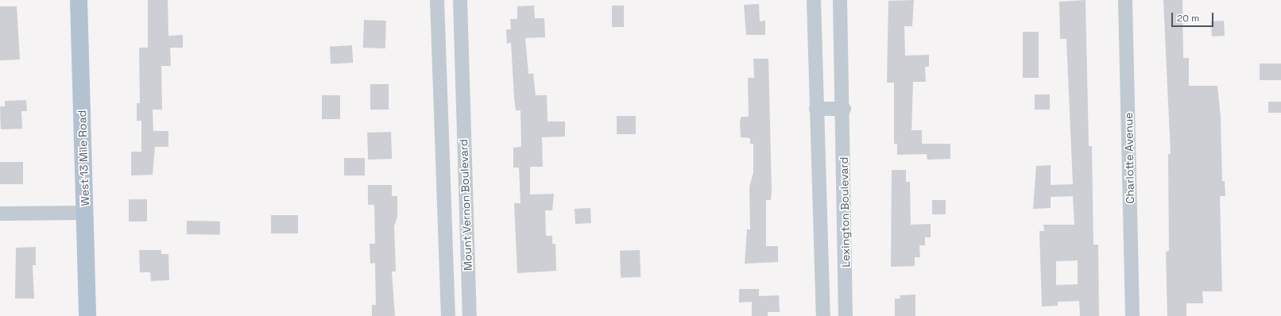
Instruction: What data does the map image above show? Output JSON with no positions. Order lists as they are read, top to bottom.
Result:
{
  "streets": {
    "main road": ["West 13 Mile Road"],
    "street": ["Charlotte Avenue", "Mount Vernon Boulevard", "Lexington Boulevard"]
  },
  "scale_bar": "20 m"
}
